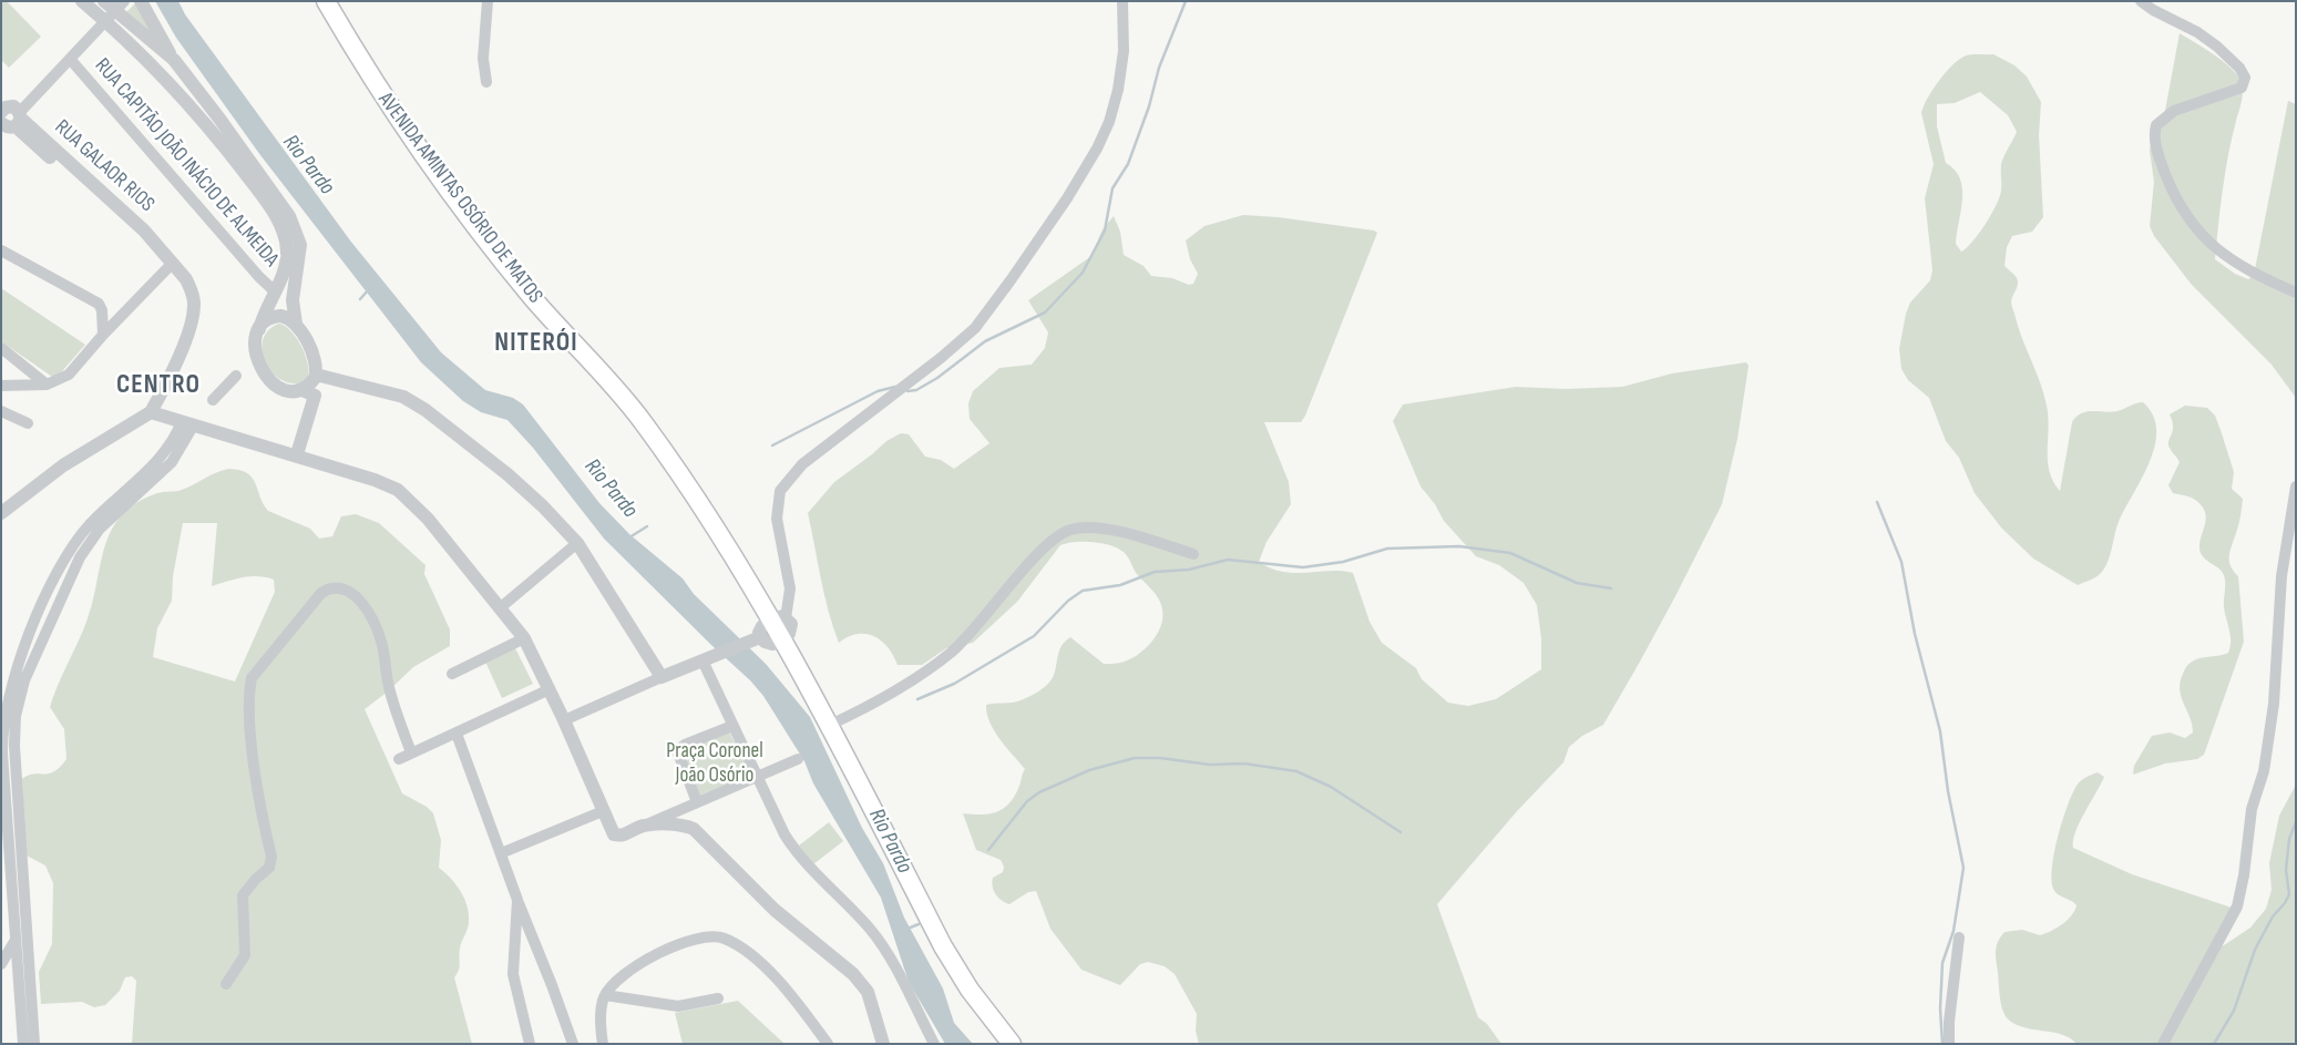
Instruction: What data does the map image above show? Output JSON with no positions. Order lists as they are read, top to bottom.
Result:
{
  "streets": {
    "main road": ["AVENIDA AMINTAS OSÓRIO DE MATOS"],
    "street": ["RUA CAPITÃO JOÃO INÁCIO DE ALMEIDA", "RUA GALAOR RIOS"]
  },
  "districts": ["NITERÓI", "CENTRO"],
  "water": ["Rio Pardo"],
  "parks": ["Praça Coronel João Osório"]
}
